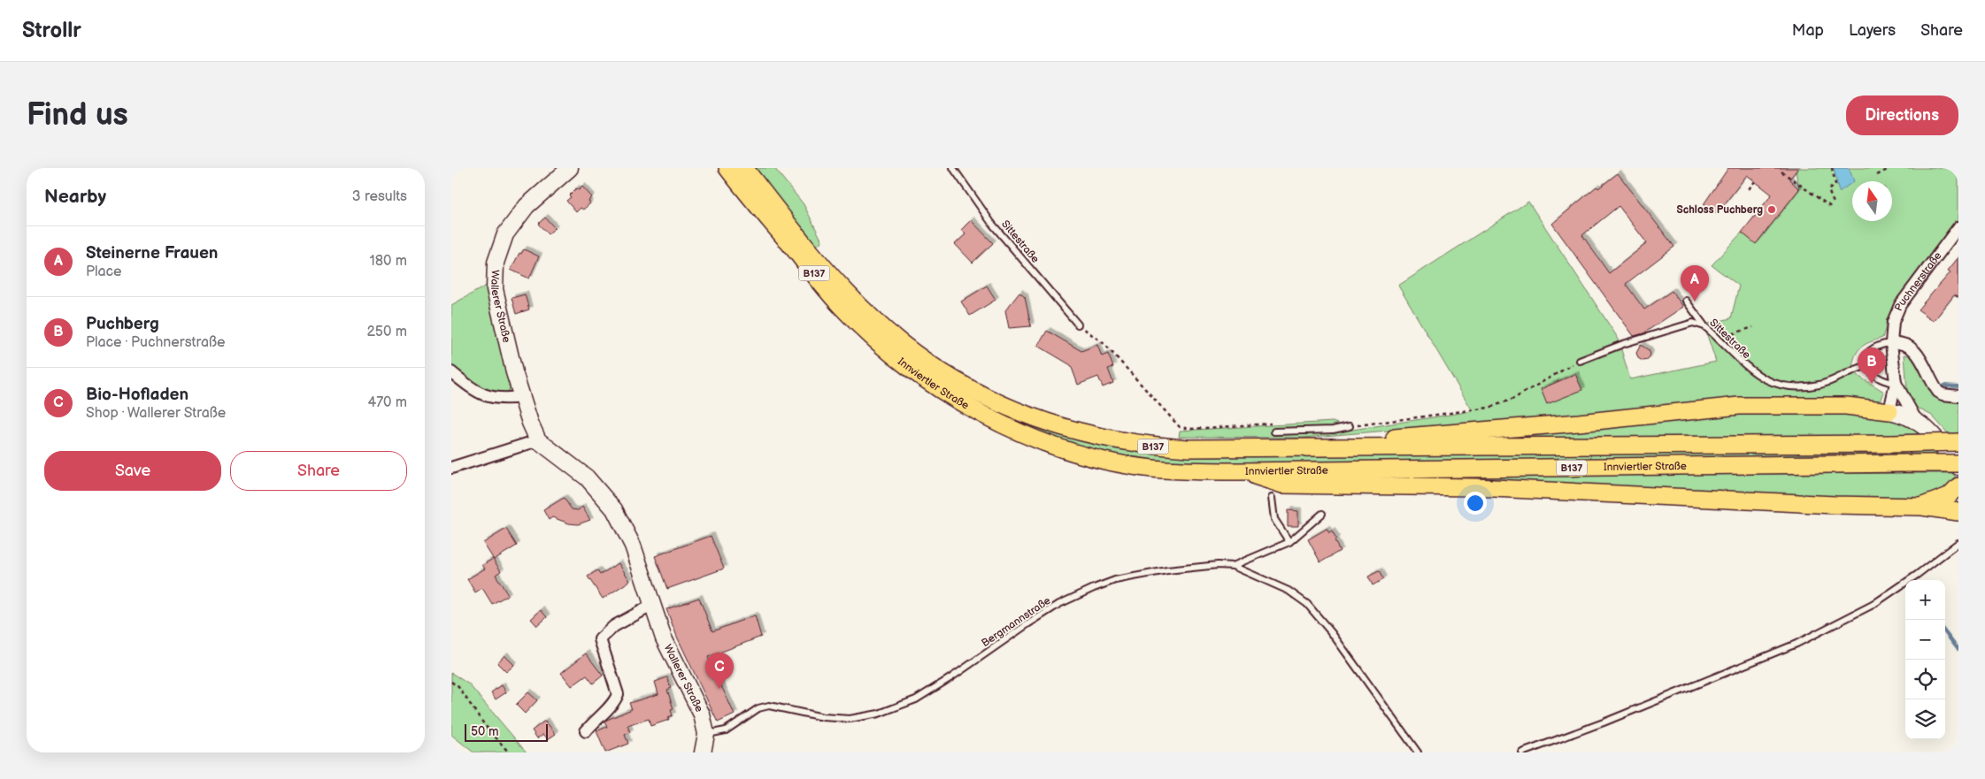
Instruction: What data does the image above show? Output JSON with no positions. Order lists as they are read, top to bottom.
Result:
{
  "streets": {
    "main road": ["B137", "Innviertler Straße"],
    "street": ["Puchnerstraße", "Wallerer Straße"],
    "lane": ["Sittestraße", "Bergmannstraße"]
  },
  "crossings": [
    ["Wallerer Straße", "Bergmannstraße"]
  ],
  "places": ["Schloss Puchberg"],
  "scale_bar": "50 m",
  "north": "top",
  "page": {
    "header": "Strollr",
    "nav": ["Map", "Layers", "Share"],
    "buttons": [
      "Directions",
      ["Save", "Share"]
    ],
    "title": "Find us",
    "heading": ["Nearby", "3 results"],
    "list": [
      {
        "mark": "A",
        "name": "Steinerne Frauen",
        "note": "Place",
        "value": "180 m"
      },
      {
        "mark": "B",
        "name": "Puchberg",
        "note": "Place · Puchnerstraße",
        "value": "250 m"
      },
      {
        "mark": "C",
        "name": "Bio-Hofladen",
        "note": "Shop · Wallerer Straße",
        "value": "470 m"
      }
    ],
    "pins": ["A", "B", "C"],
    "map_buttons": ["+", "−"],
    "scale": "50 m"
  }
}
